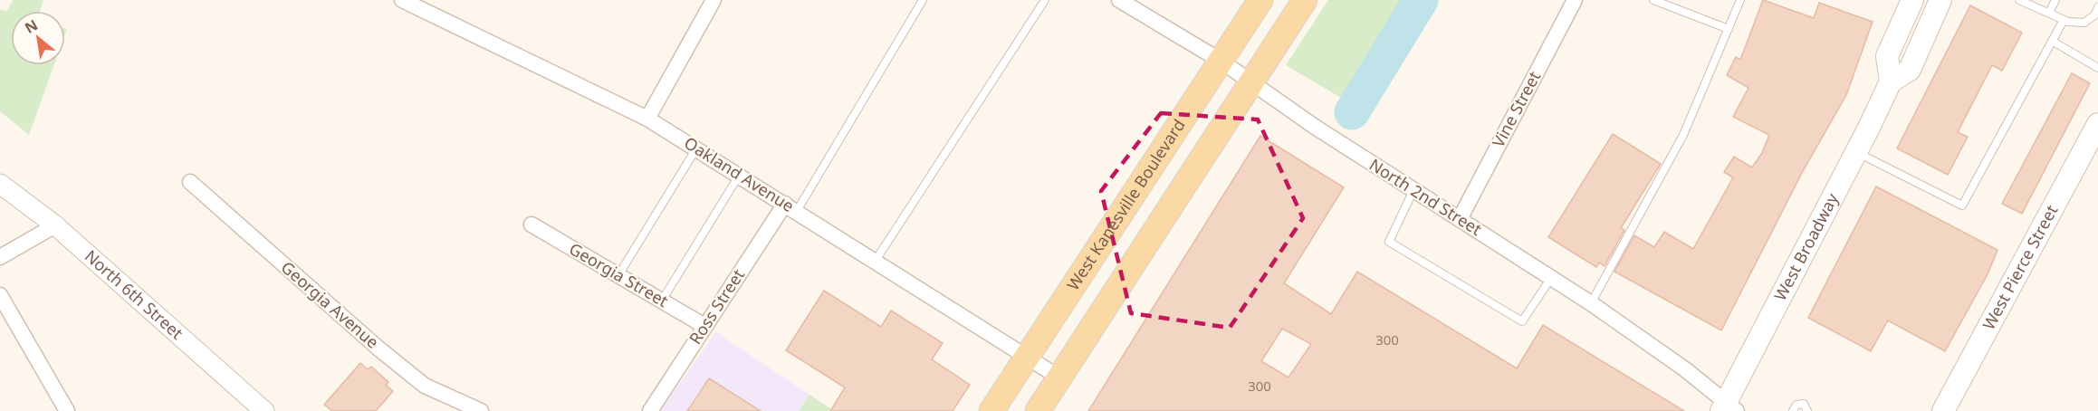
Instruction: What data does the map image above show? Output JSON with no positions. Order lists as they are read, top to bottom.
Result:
{
  "streets": {
    "main road": ["West Kanesville Boulevard", "West Broadway", "West Pierce Street"],
    "street": [
      "Vine Street",
      "Oakland Avenue",
      "North 2nd Street",
      "Georgia Street",
      "North 6th Street",
      "Georgia Avenue",
      "Ross Street"
    ]
  },
  "crossings": [
    ["Vine Street", "North 2nd Street"],
    ["Oakland Avenue", "West Kanesville Boulevard"],
    ["Oakland Avenue", "Ross Street"],
    ["North 2nd Street", "West Kanesville Boulevard"],
    ["North 2nd Street", "West Broadway"],
    ["Georgia Street", "Ross Street"]
  ],
  "house_numbers": ["300", "300"],
  "north": "top left"
}
